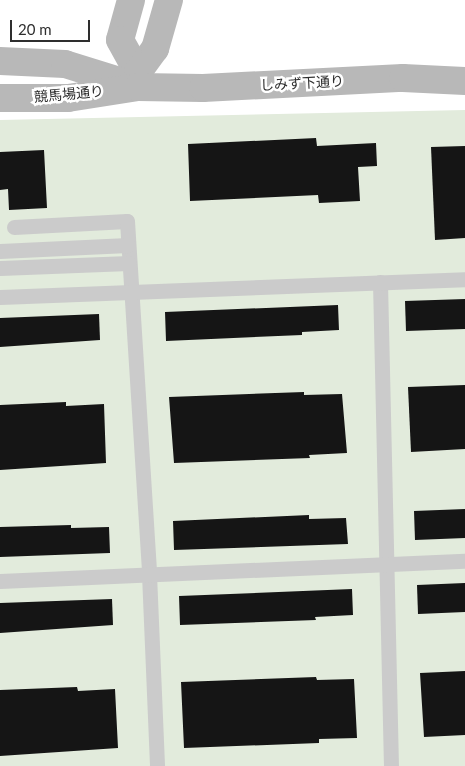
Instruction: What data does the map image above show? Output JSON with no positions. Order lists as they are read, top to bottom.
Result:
{
  "streets": {
    "street": ["しみず下通り", "競馬場通り"]
  },
  "crossings": [
    ["しみず下通り", "競馬場通り"]
  ],
  "scale_bar": "20 m"
}
